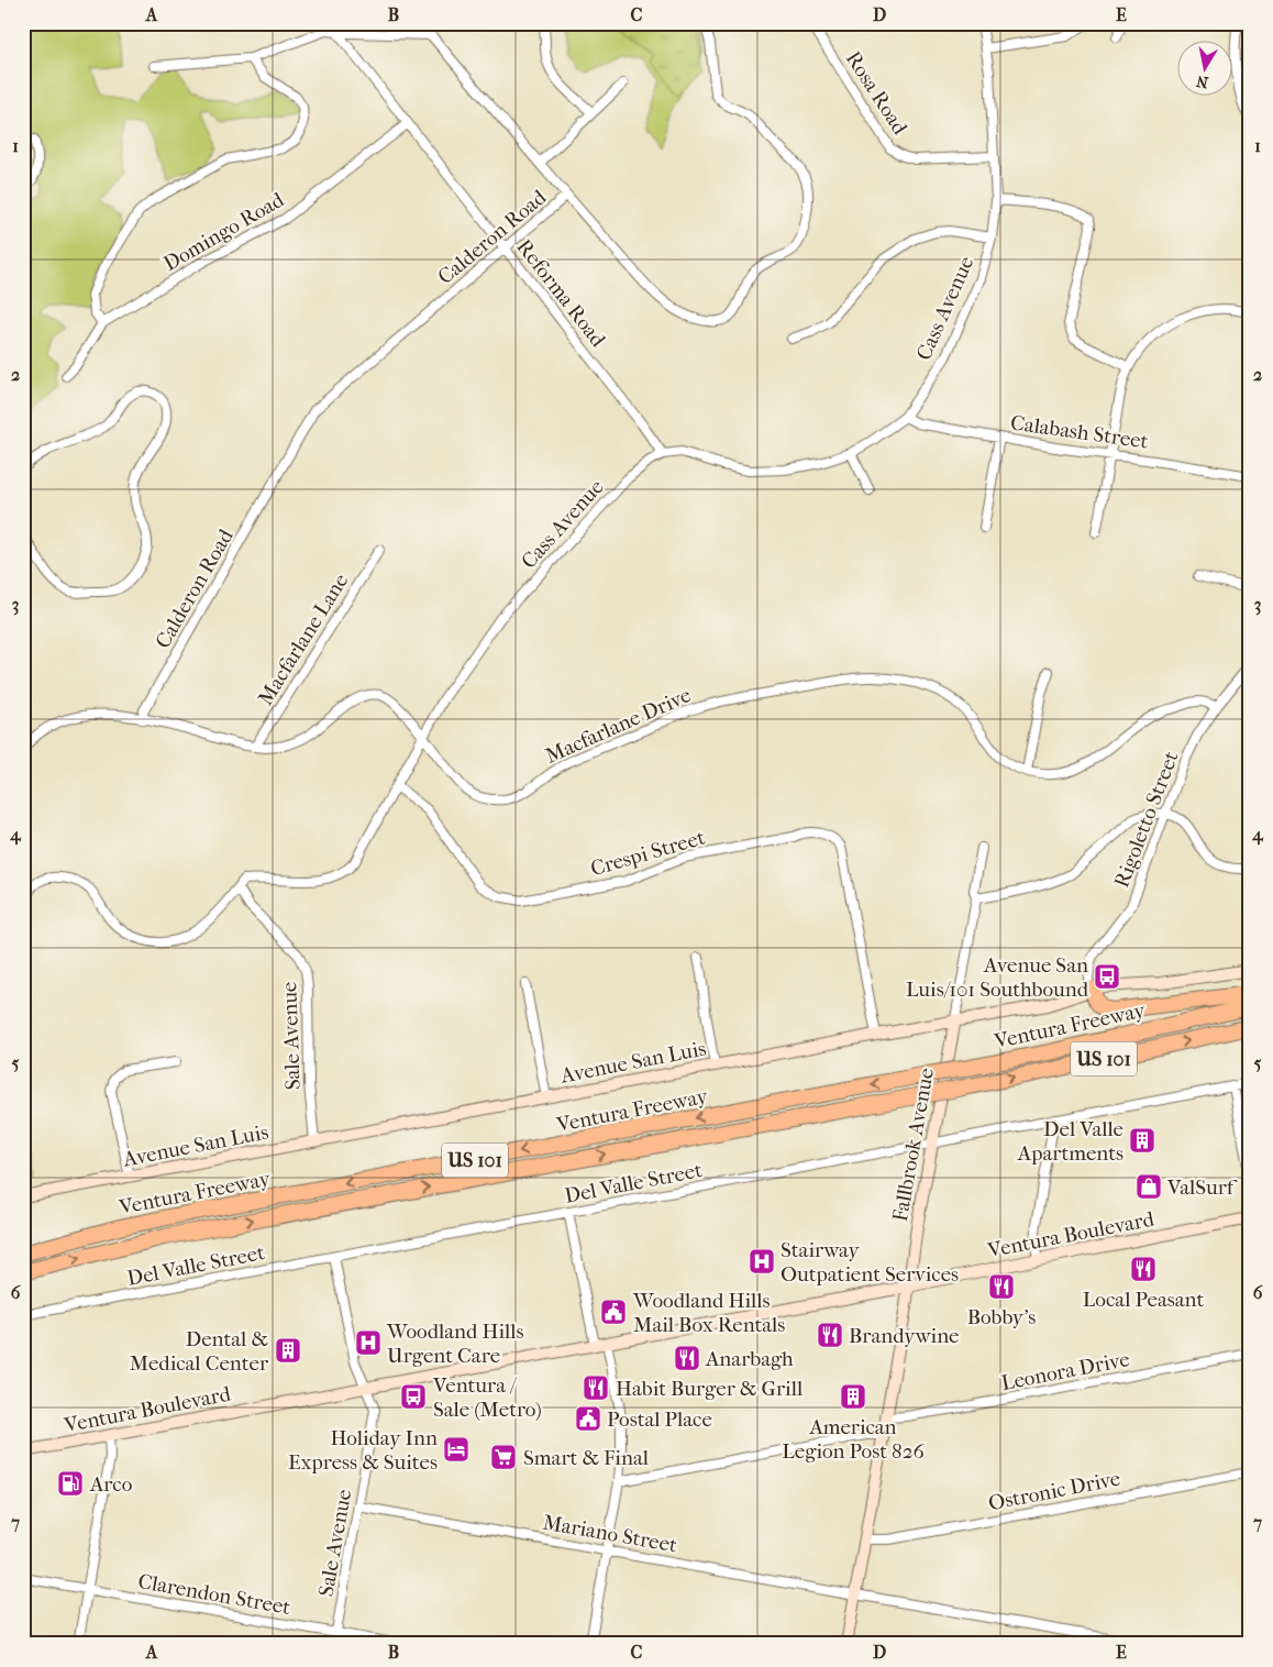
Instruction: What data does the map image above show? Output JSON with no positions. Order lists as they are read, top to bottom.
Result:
{
  "streets": {
    "highway": ["Ventura Freeway", "US 101"],
    "main road": ["Avenue San Luis", "Fallbrook Avenue", "Ventura Boulevard"],
    "street": [
      "Rosa Road",
      "Domingo Road",
      "Calderon Road",
      "Reforma Road",
      "Cass Avenue",
      "Calabash Street",
      "Macfarlane Lane",
      "Macfarlane Drive",
      "Rigoletto Street",
      "Crespi Street",
      "Sale Avenue",
      "Del Valle Street",
      "Leonora Drive",
      "Ostronic Drive",
      "Mariano Street",
      "Clarendon Street"
    ]
  },
  "crossings": [
    ["Rosa Road", "Cass Avenue"],
    ["Domingo Road", "Reforma Road"],
    ["Calderon Road", "Reforma Road"],
    ["Calderon Road", "Macfarlane Drive"],
    ["Reforma Road", "Cass Avenue"],
    ["Cass Avenue", "Calabash Street"],
    ["Cass Avenue", "Macfarlane Drive"],
    ["Cass Avenue", "Crespi Street"],
    ["Cass Avenue", "Sale Avenue"],
    ["Macfarlane Lane", "Macfarlane Drive"],
    ["Macfarlane Drive", "Rigoletto Street"],
    ["Rigoletto Street", "Avenue San Luis"],
    ["Crespi Street", "Avenue San Luis"],
    ["Sale Avenue", "Avenue San Luis"],
    ["Sale Avenue", "Del Valle Street"],
    ["Sale Avenue", "Ventura Boulevard"],
    ["Sale Avenue", "Mariano Street"],
    ["Sale Avenue", "Clarendon Street"],
    ["Avenue San Luis", "Fallbrook Avenue"],
    ["Fallbrook Avenue", "Del Valle Street"],
    ["Fallbrook Avenue", "Ventura Boulevard"],
    ["Fallbrook Avenue", "Leonora Drive"],
    ["Fallbrook Avenue", "Ostronic Drive"],
    ["Fallbrook Avenue", "Mariano Street"]
  ],
  "places": {
    "bus stop": ["Avenue San Luis/101 Southbound", "Ventura / Sale (Metro)"],
    "building": ["Del Valle Apartments", "Dental & Medical Center", "American Legion Post 826"],
    "shop": ["ValSurf"],
    "hospital": ["Stairway Outpatient Services", "Woodland Hills Urgent Care"],
    "restaurant": [
      "Local Peasant",
      "Bobby's",
      "Brandywine",
      "Anarbagh",
      "Habit Burger & Grill"
    ],
    "public building": ["Woodland Hills Mail Box Rentals", "Postal Place"],
    "hotel": ["Holiday Inn Express & Suites"],
    "supermarket": ["Smart & Final"],
    "fuel station": ["Arco"]
  },
  "north": "bottom",
  "grid": {
    "columns": [
      "A",
      "B",
      "C",
      "D",
      "E"
    ],
    "rows": [
      "1",
      "2",
      "3",
      "4",
      "5",
      "6",
      "7"
    ]
  }
}
